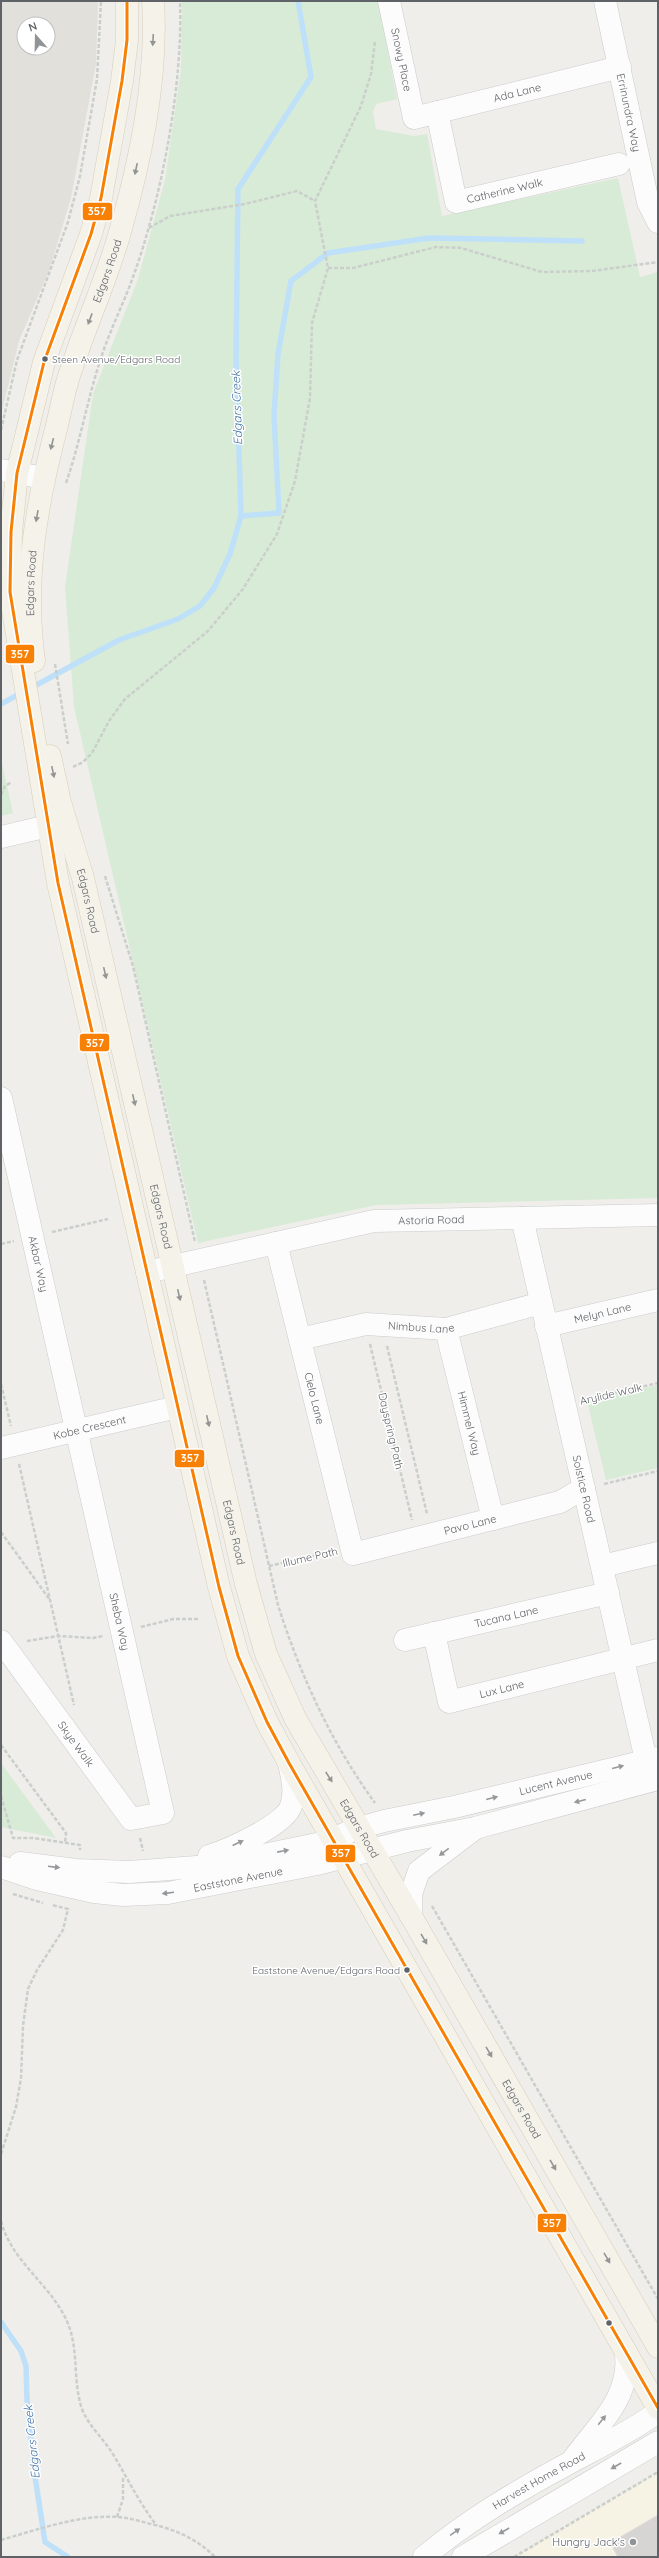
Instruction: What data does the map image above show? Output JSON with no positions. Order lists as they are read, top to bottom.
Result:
{
  "streets": {
    "main road": ["Edgars Road"],
    "street": [
      "Snowy Place",
      "Ada Lane",
      "Errinundra Way",
      "Catherine Walk",
      "Astoria Road",
      "Akbar Way",
      "Melyn Lane",
      "Nimbus Lane",
      "Cielo Lane",
      "Himmel Way",
      "Kobe Crescent",
      "Solstice Road",
      "Pavo Lane",
      "Tucana Lane",
      "Sheba Way",
      "Lux Lane",
      "Skye Walk",
      "Lucent Avenue",
      "Eaststone Avenue",
      "Harvest Home Road"
    ],
    "path": ["Arylide Walk", "Dayspring Path", "Illume Path"]
  },
  "crossings": [
    ["Snowy Place", "Ada Lane"],
    ["Ada Lane", "Errinundra Way"],
    ["Ada Lane", "Catherine Walk"],
    ["Edgars Road", "Astoria Road"],
    ["Edgars Road", "Kobe Crescent"],
    ["Edgars Road", "Eaststone Avenue"],
    ["Astoria Road", "Cielo Lane"],
    ["Astoria Road", "Solstice Road"],
    ["Akbar Way", "Kobe Crescent"],
    ["Akbar Way", "Sheba Way"],
    ["Melyn Lane", "Solstice Road"],
    ["Nimbus Lane", "Cielo Lane"],
    ["Nimbus Lane", "Himmel Way"],
    ["Nimbus Lane", "Dayspring Path"],
    ["Nimbus Lane", "Solstice Road"],
    ["Arylide Walk", "Solstice Road"],
    ["Cielo Lane", "Pavo Lane"],
    ["Cielo Lane", "Illume Path"],
    ["Himmel Way", "Pavo Lane"],
    ["Kobe Crescent", "Sheba Way"],
    ["Dayspring Path", "Pavo Lane"],
    ["Solstice Road", "Pavo Lane"],
    ["Solstice Road", "Tucana Lane"],
    ["Solstice Road", "Lux Lane"],
    ["Solstice Road", "Lucent Avenue"],
    ["Pavo Lane", "Illume Path"],
    ["Tucana Lane", "Lux Lane"],
    ["Sheba Way", "Skye Walk"],
    ["Lucent Avenue", "Eaststone Avenue"]
  ],
  "water": ["Edgars Creek"],
  "places": ["Steen Avenue/Edgars Road", "Eaststone Avenue/Edgars Road", "Hungry Jack's"],
  "lines": ["transit line 357"],
  "north": "top"
}
